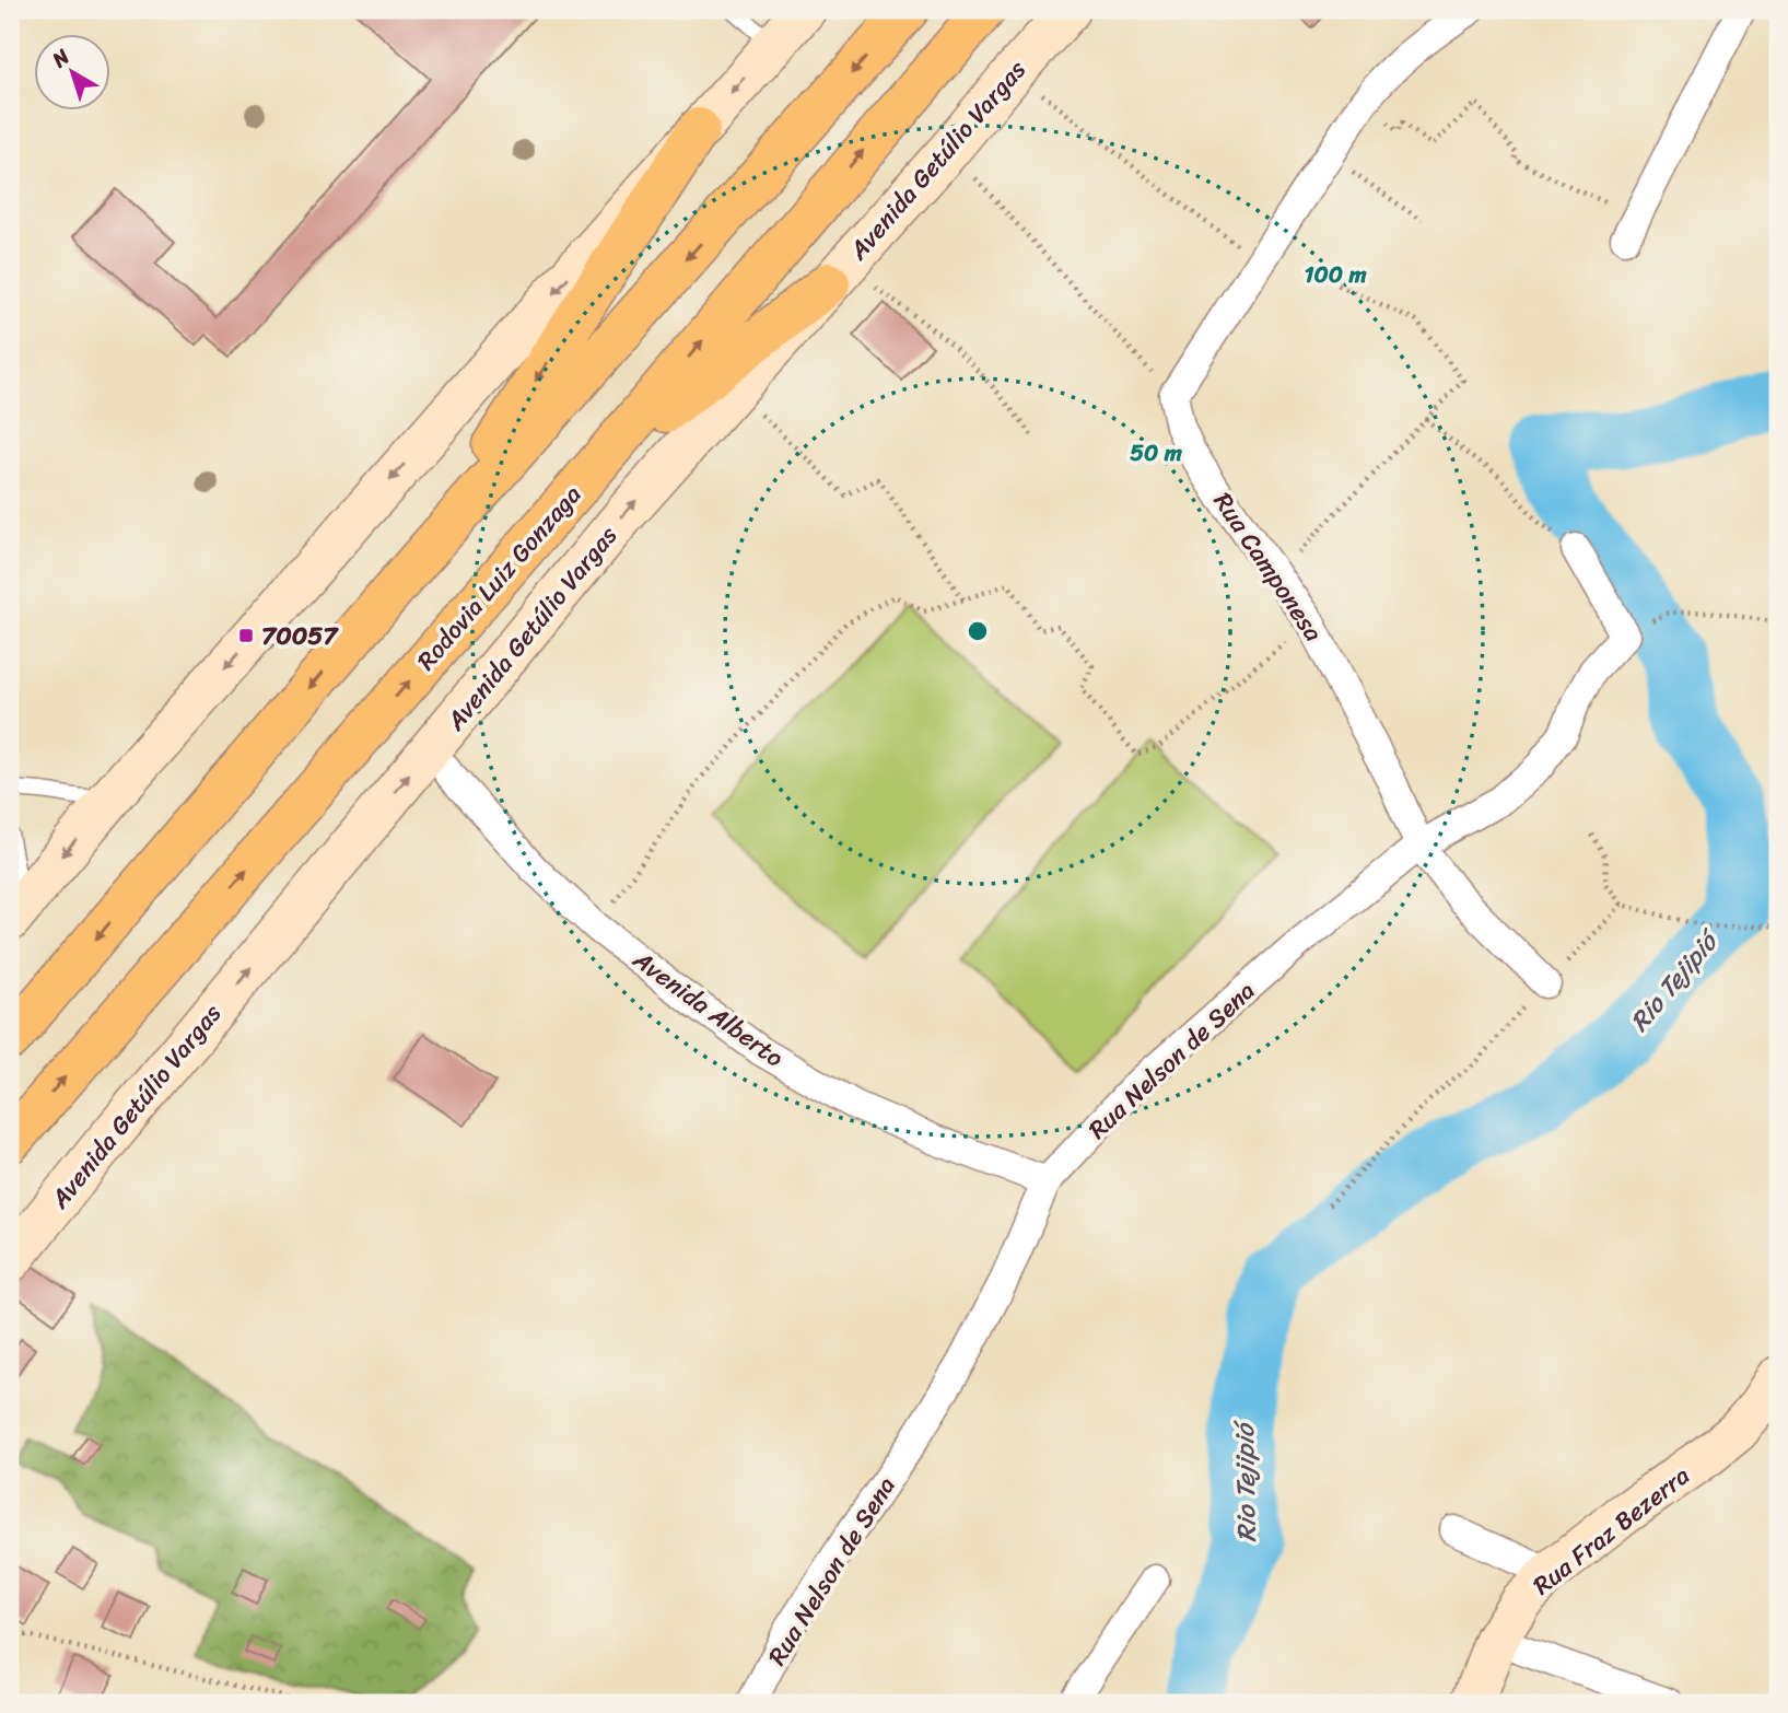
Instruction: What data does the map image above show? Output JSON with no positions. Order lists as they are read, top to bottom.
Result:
{
  "streets": {
    "highway": ["Rodovia Luiz Gonzaga"],
    "street": [
      "Avenida Getúlio Vargas",
      "Rua Camponesa",
      "Avenida Alberto",
      "Rua Nelson de Sena",
      "Rua Fraz Bezerra"
    ]
  },
  "crossings": [
    ["Avenida Getúlio Vargas", "Avenida Alberto"],
    ["Rua Camponesa", "Rua Nelson de Sena"],
    ["Avenida Alberto", "Rua Nelson de Sena"]
  ],
  "water": ["Rio Tejipió"],
  "places": {
    "transit": ["70057"]
  },
  "north": "top left",
  "rings": ["100 m", "50 m"]
}
